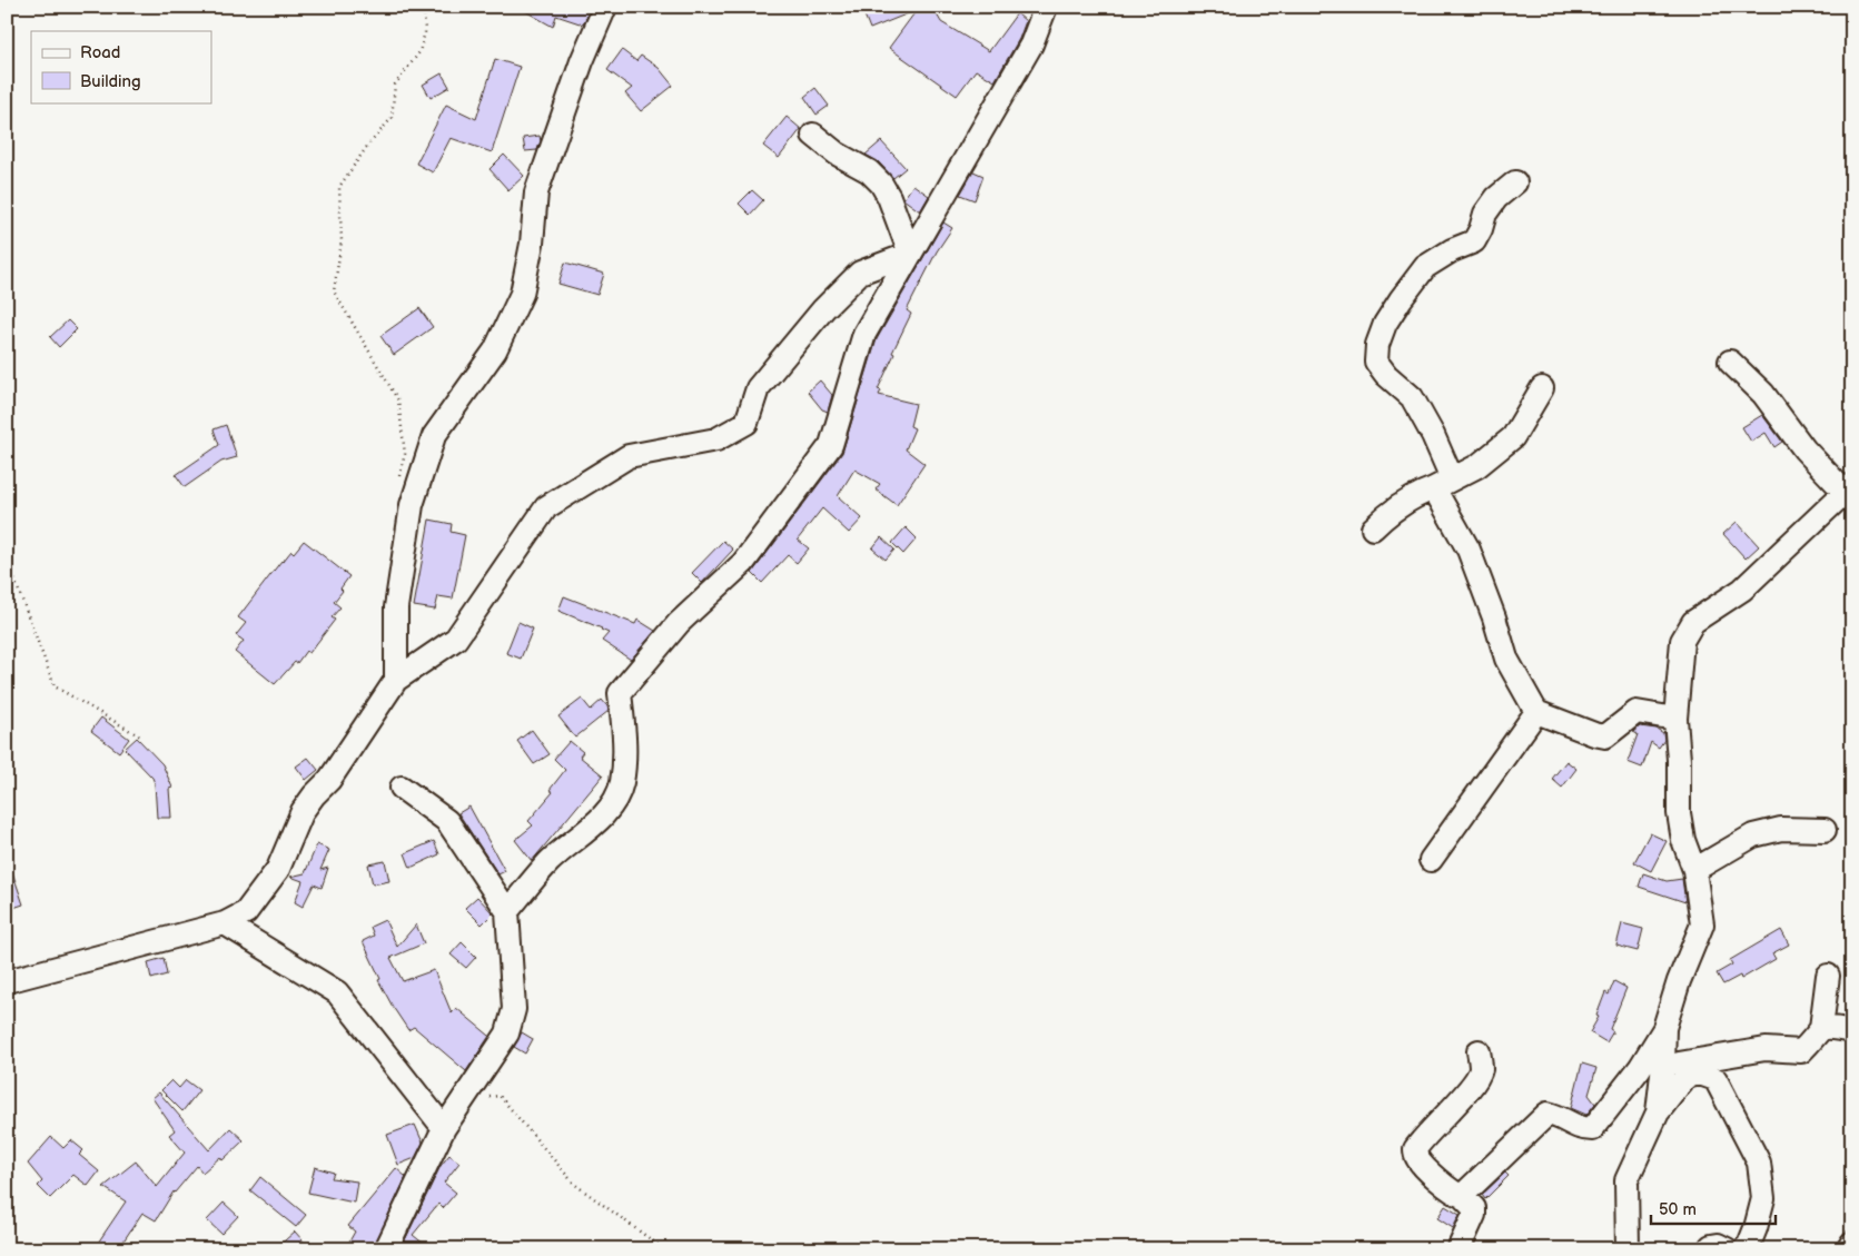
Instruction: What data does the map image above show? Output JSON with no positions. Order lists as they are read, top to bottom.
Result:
{
  "legend": ["Road", "Building"],
  "scale_bar": "50 m"
}
